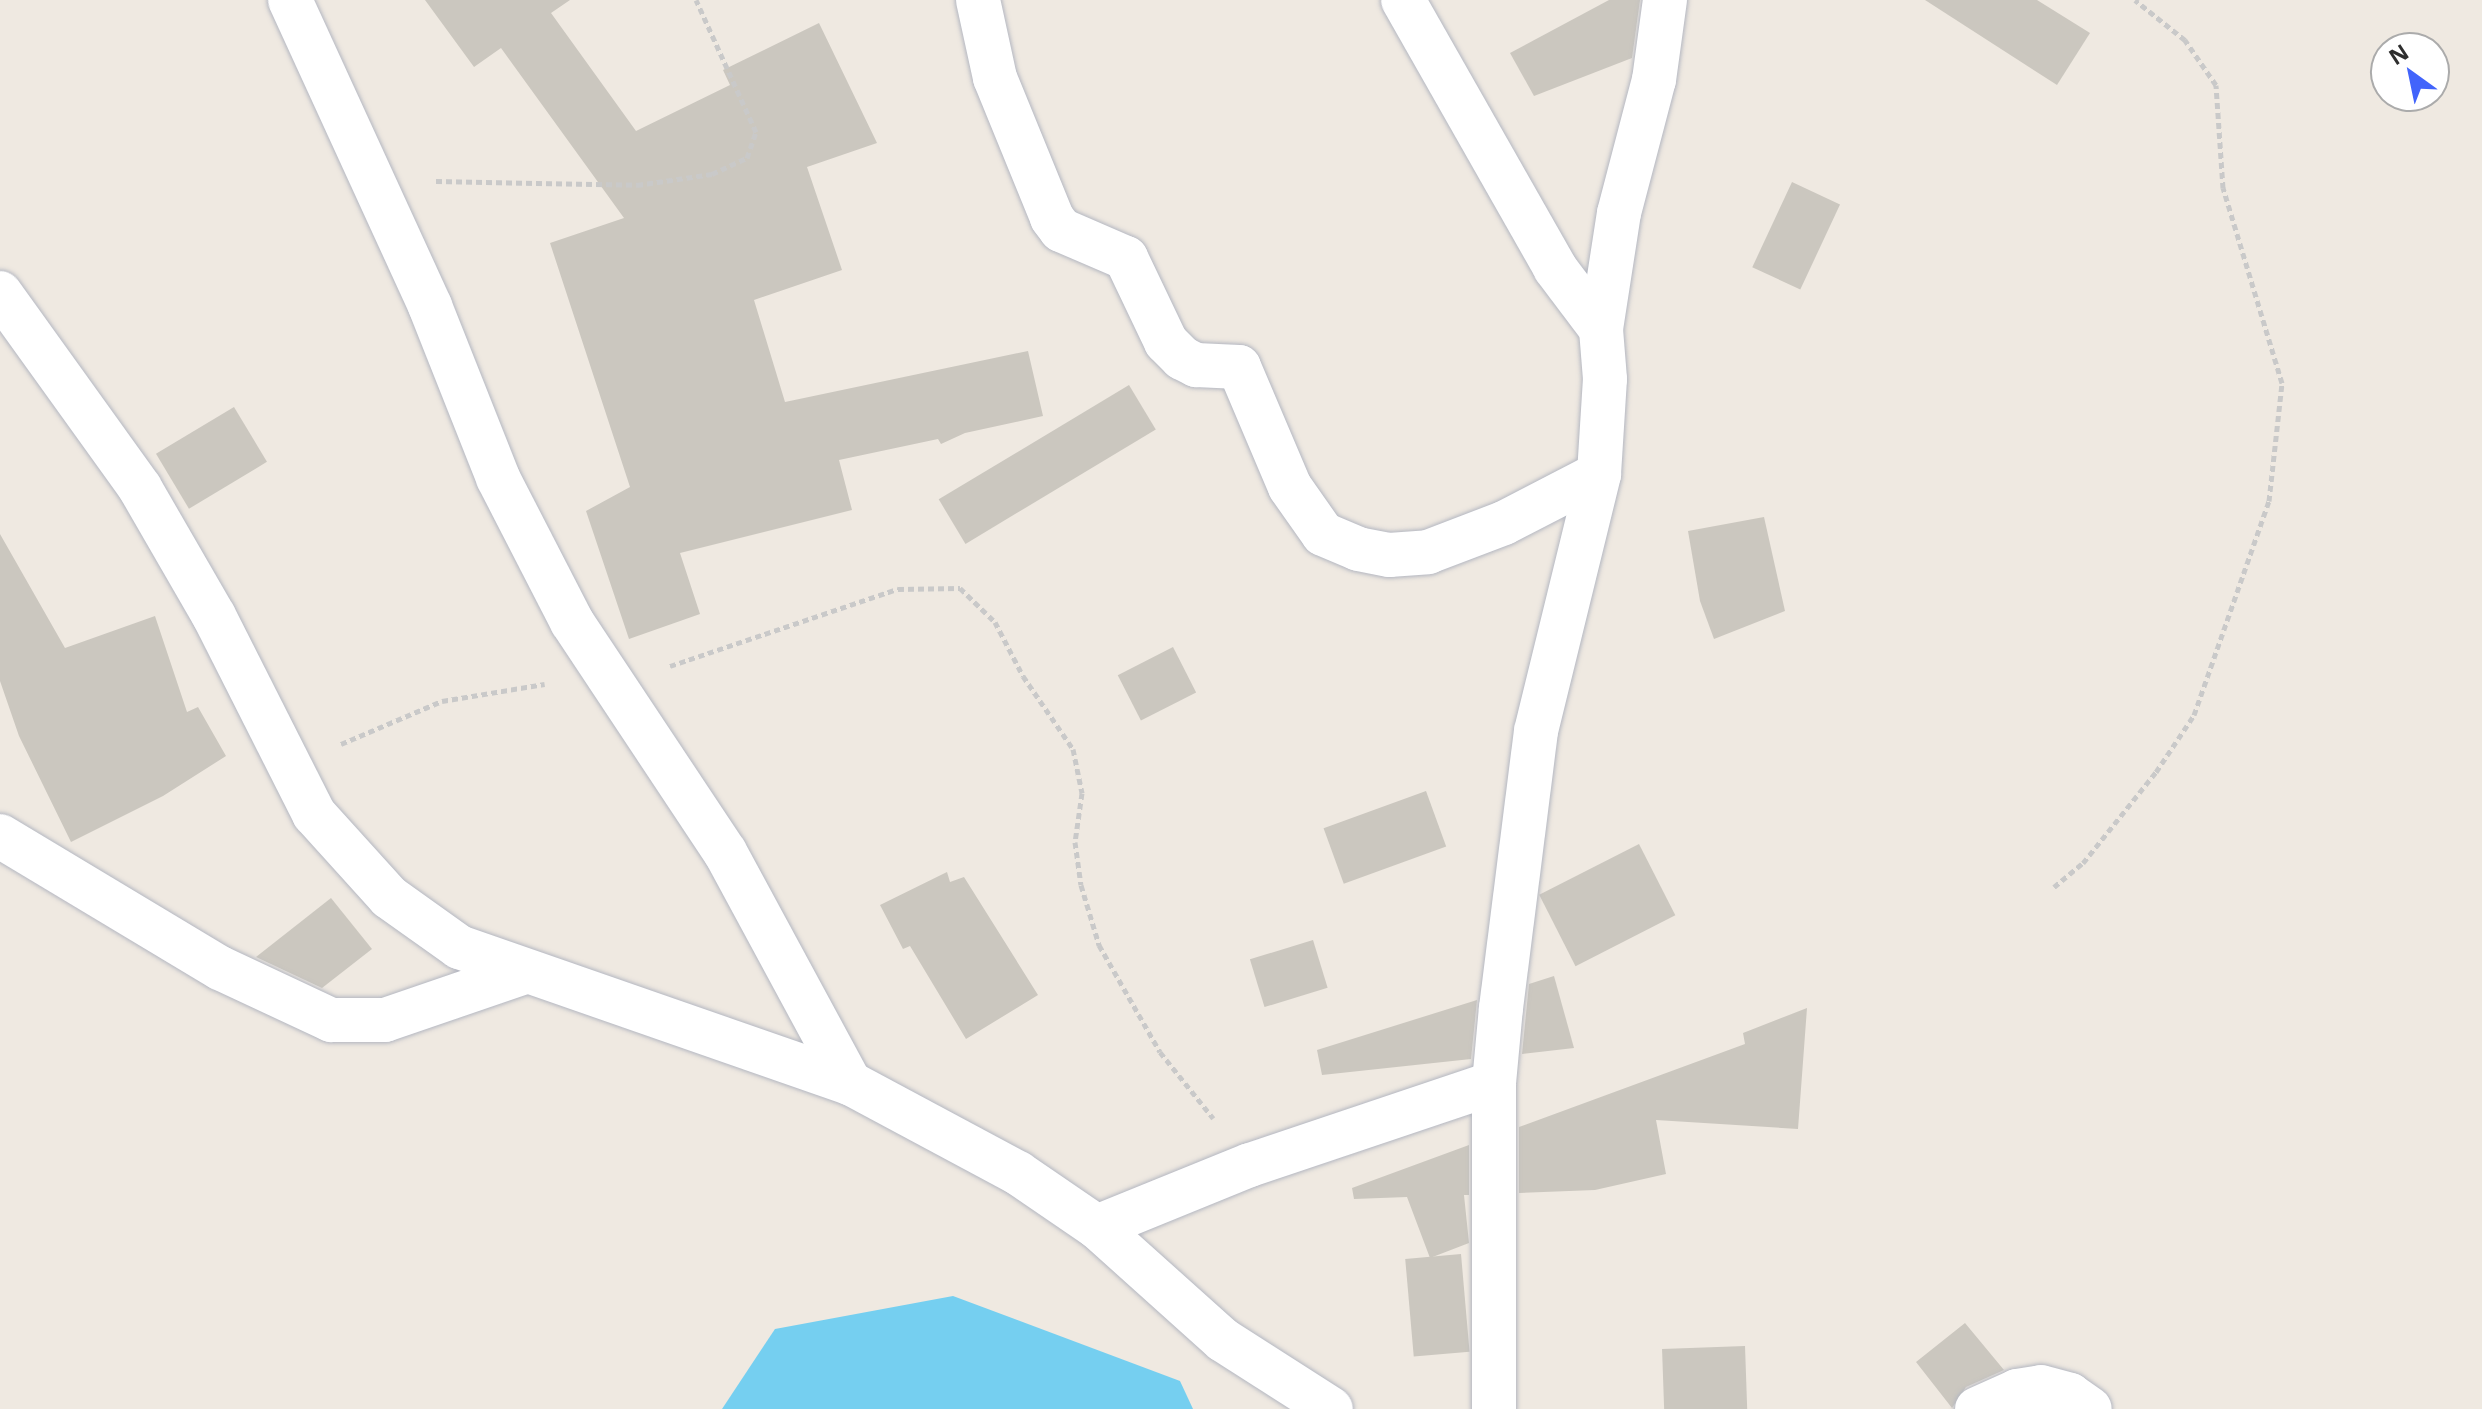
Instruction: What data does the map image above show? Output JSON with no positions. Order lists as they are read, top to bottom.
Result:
{
  "north": "top left"
}
